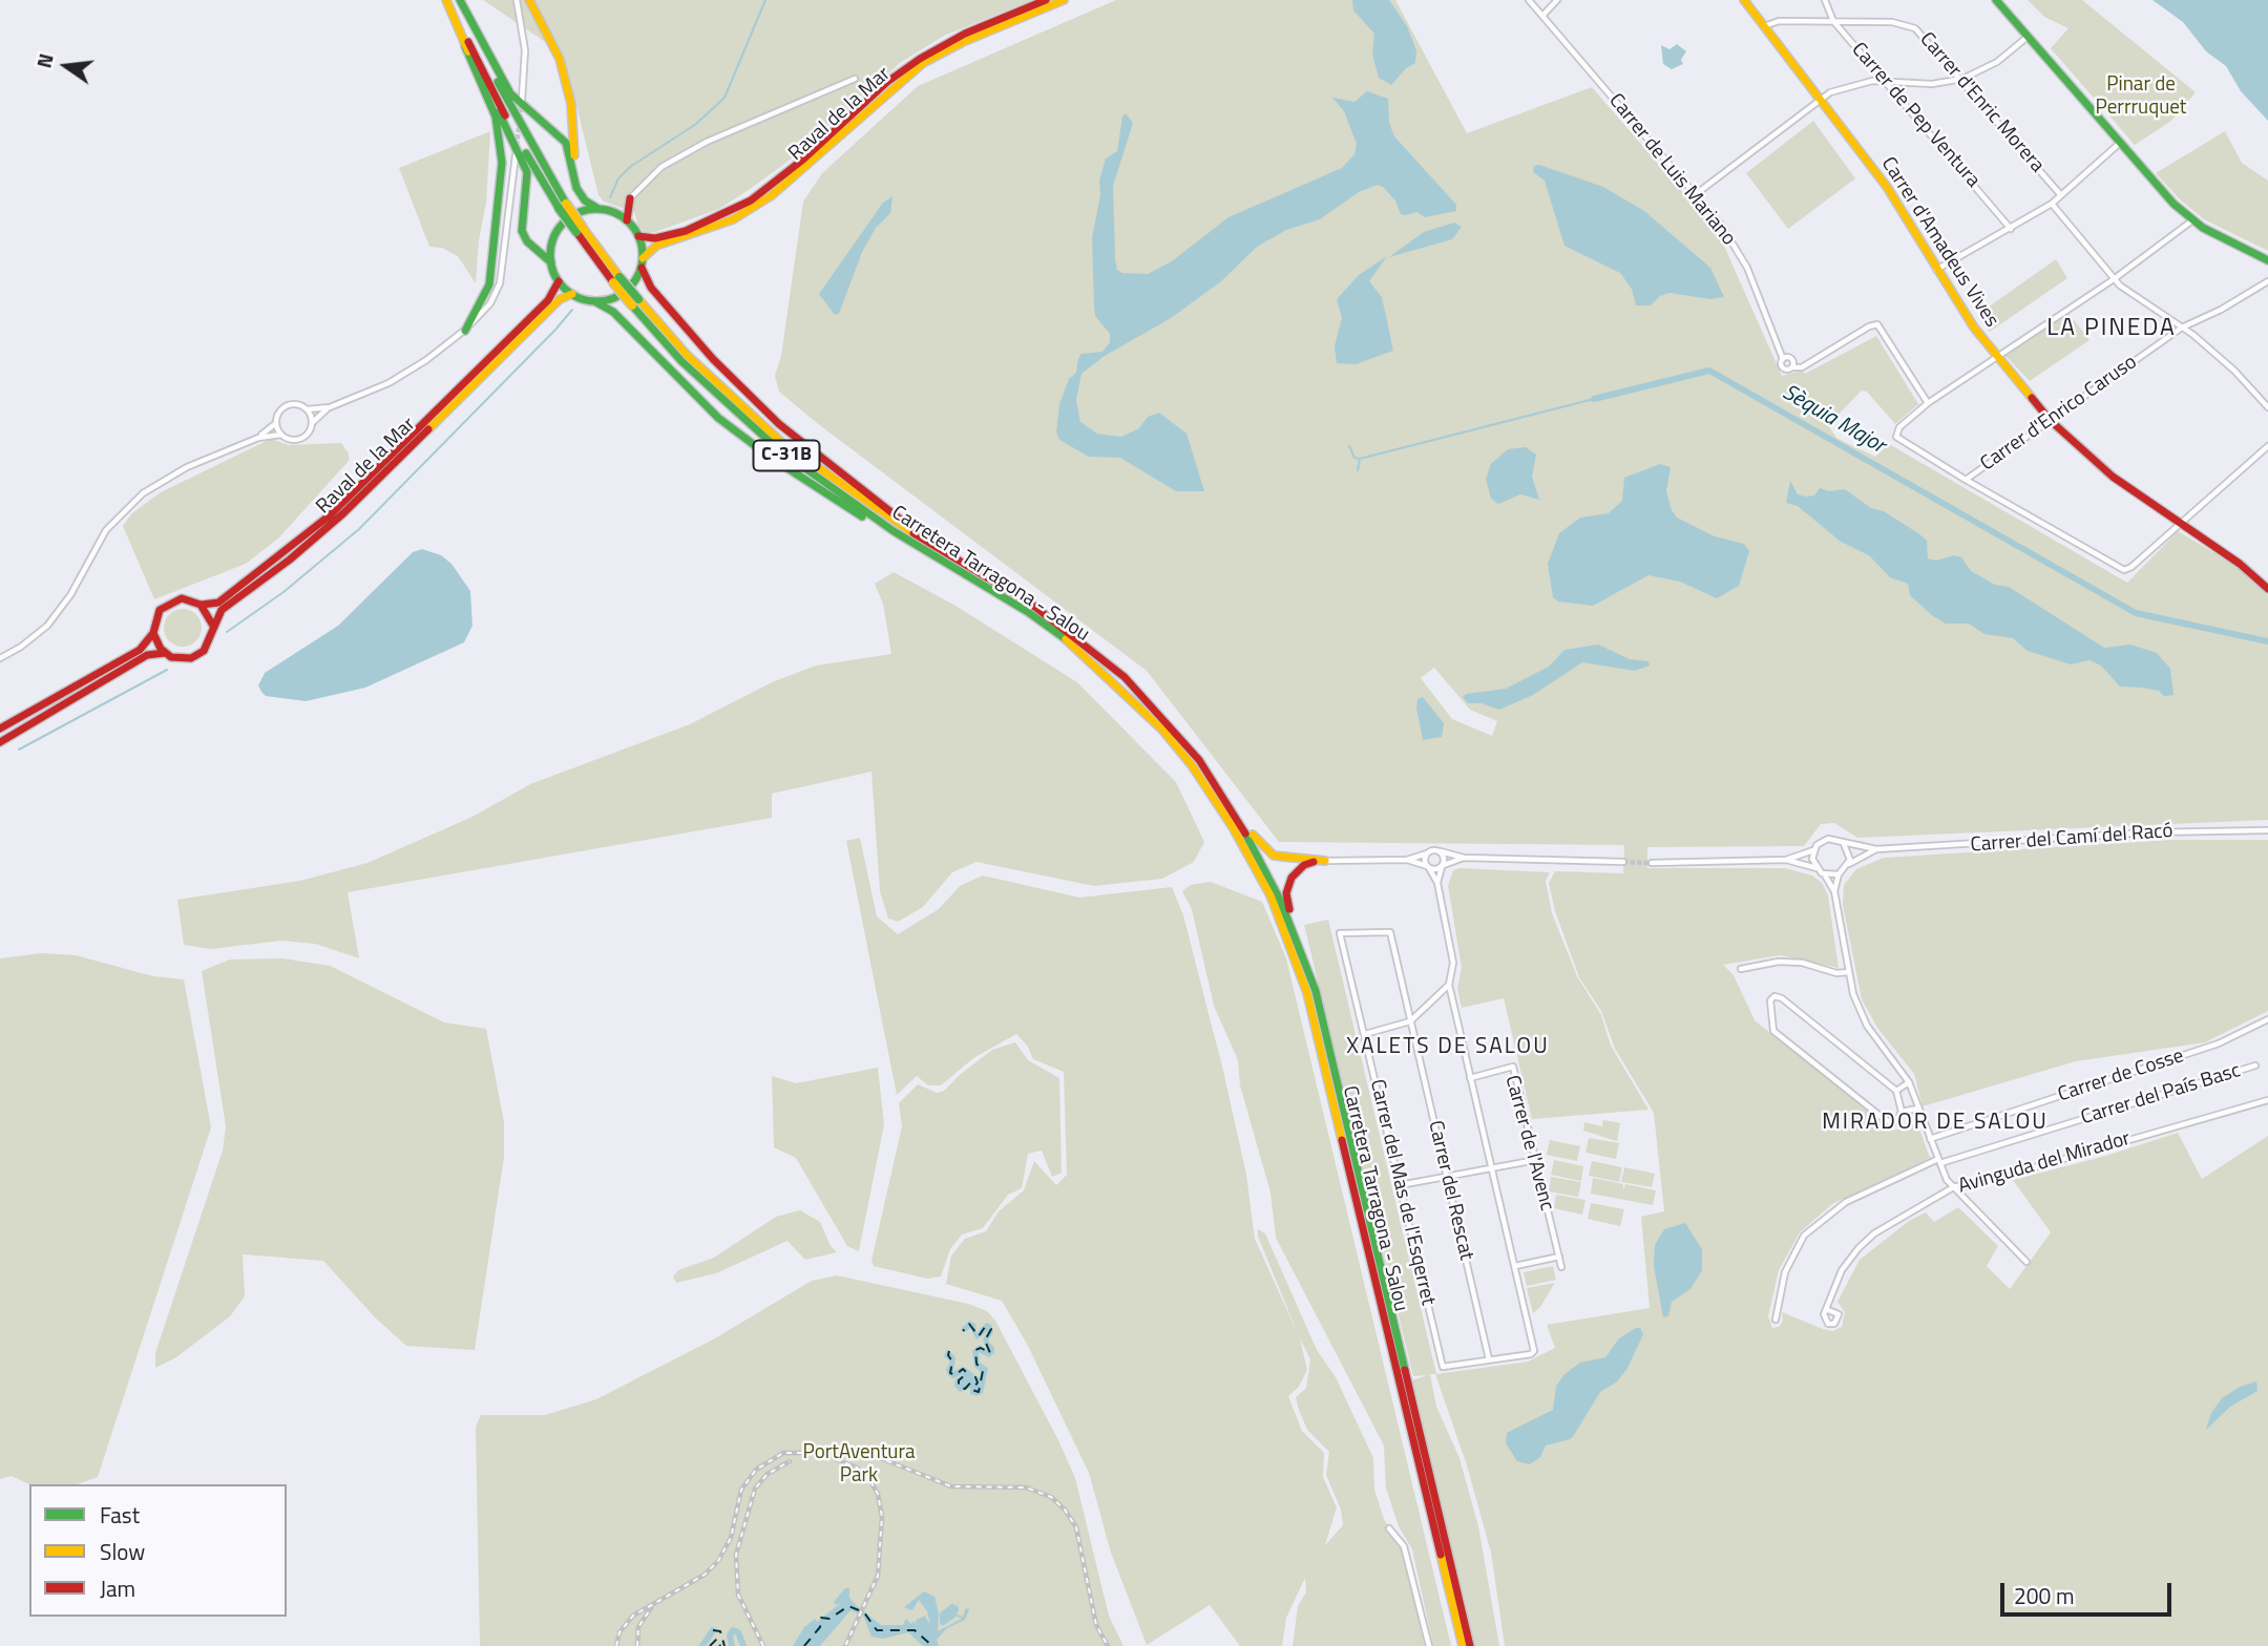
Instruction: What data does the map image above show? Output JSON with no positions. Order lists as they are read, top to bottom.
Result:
{
  "streets": {
    "main road": [
      "Raval de la Mar",
      "Carrer d'Amadeus Vives",
      "C-31B",
      "Carretera Tarragona - Salou"
    ],
    "street": [
      "Carrer d'Enric Morera",
      "Carrer de Pep Ventura",
      "Carrer de Luis Mariano",
      "Carrer d'Enrico Caruso",
      "Carrer del Camí del Racó",
      "Carrer de Cosse",
      "Carrer del País Basc",
      "Carrer de l'Avenc",
      "Avinguda del Mirador",
      "Carrer del Rescat",
      "Carrer del Mas de l'Esqerret"
    ]
  },
  "crossings": [
    ["Carrer d'Enric Morera", "Carrer de Pep Ventura"],
    ["Carrer d'Enric Morera", "Carrer d'Amadeus Vives"],
    ["Carrer d'Amadeus Vives", "Carrer d'Enrico Caruso"],
    ["C-31B", "Carretera Tarragona - Salou"],
    ["Carrer del Rescat", "Carrer del Mas de l'Esqerret"]
  ],
  "districts": ["LA PINEDA", "XALETS DE SALOU", "MIRADOR DE SALOU"],
  "water": ["Sèquia Major"],
  "parks": ["Pinar de Perrruquet", "PortAventura Park"],
  "legend": ["Fast", "Slow", "Jam"],
  "scale_bar": "200 m",
  "north": "left"
}
